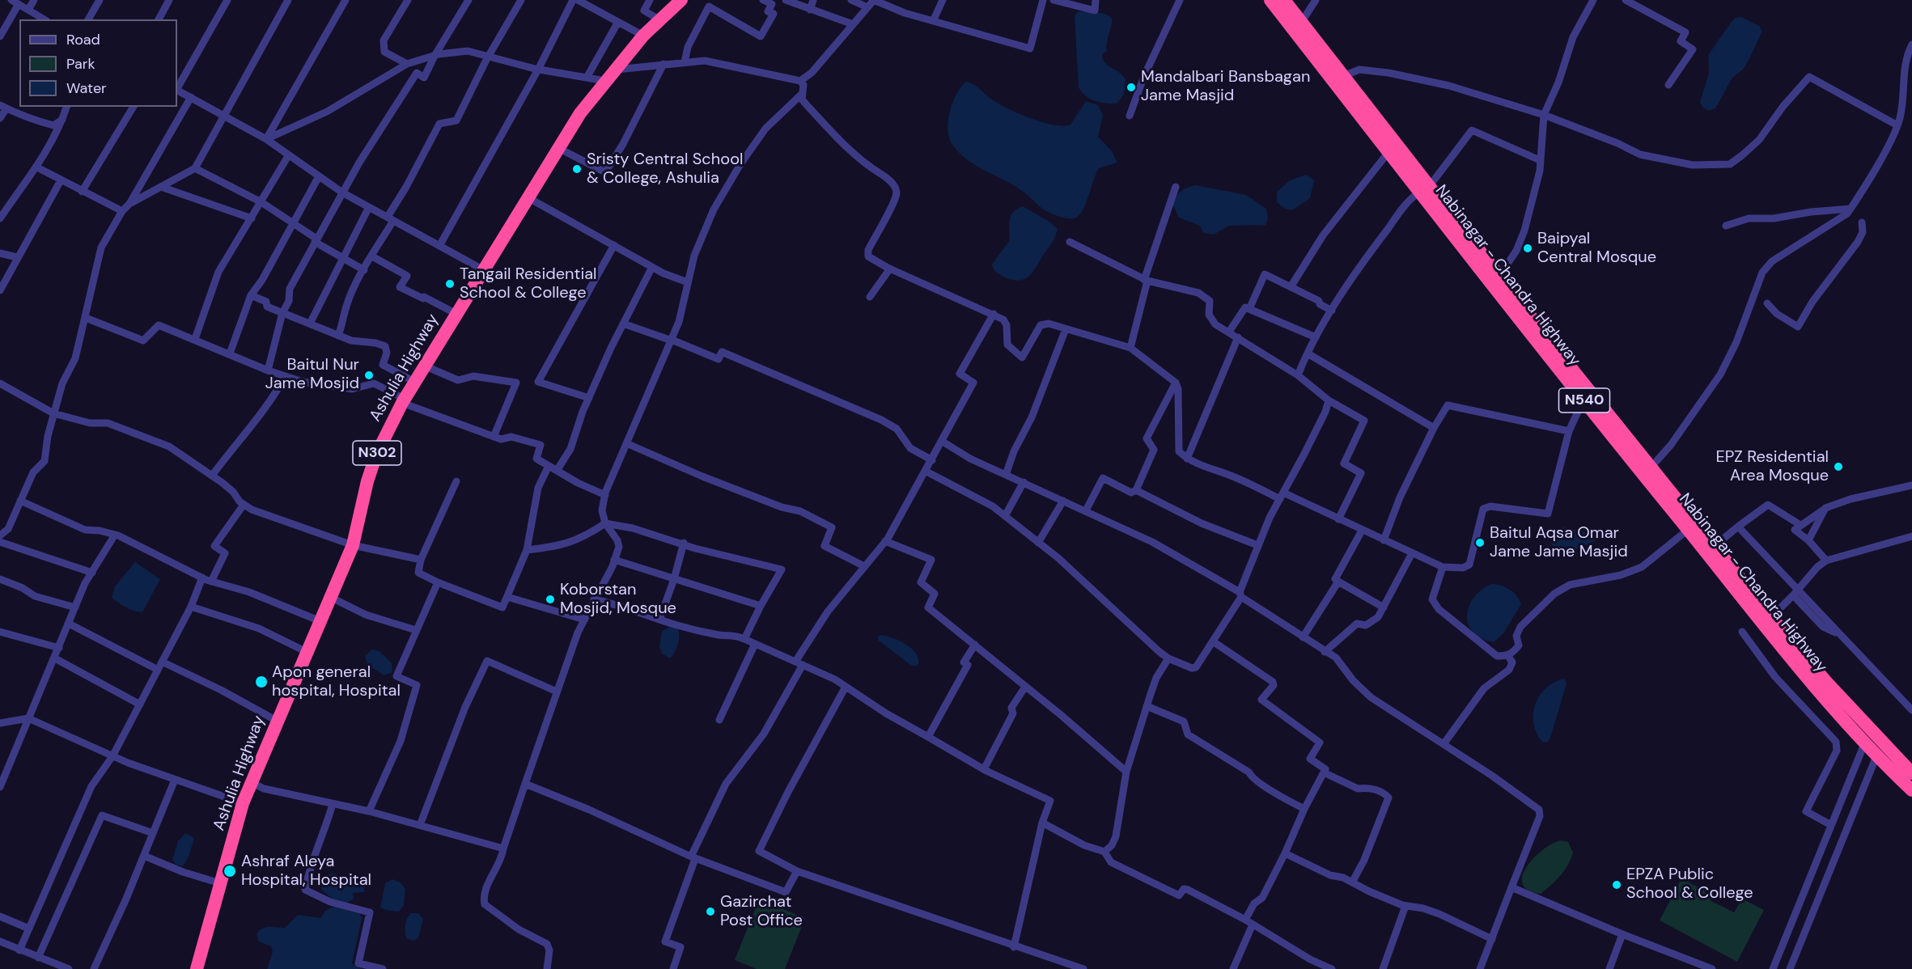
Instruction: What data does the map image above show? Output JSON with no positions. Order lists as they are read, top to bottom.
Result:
{
  "streets": {
    "highway": [
      "Nabinagar - Chandra Highway",
      "Ashulia Highway",
      "N540",
      "N302"
    ]
  },
  "places": [
    "Mandalbari Bansbagan Jame Masjid",
    "Sristy Central School & College, Ashulia",
    "Baipyal Central Mosque",
    "Tangail Residential School & College",
    "Baitul Nur Jame Mosjid",
    "EPZ Residential Area Mosque",
    "Baitul Aqsa Omar Jame Jame Masjid",
    "Koborstan Mosjid, Mosque",
    "Apon general hospital, Hospital",
    "Ashraf Aleya Hospital, Hospital",
    "EPZA Public School & College",
    "Gazirchat Post Office"
  ],
  "legend": ["Road", "Park", "Water"]
}
